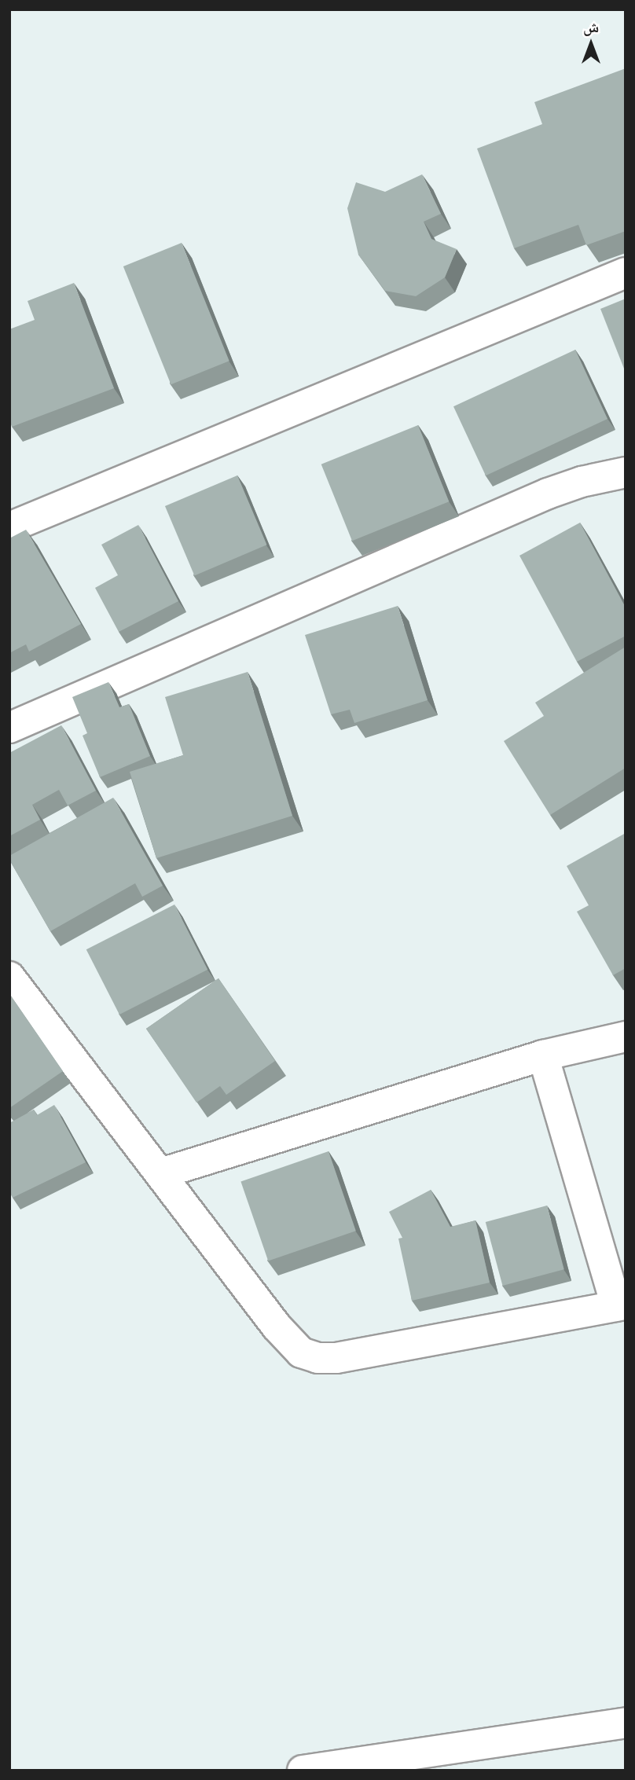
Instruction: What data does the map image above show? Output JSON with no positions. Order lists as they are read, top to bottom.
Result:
{
  "north": "top"
}
